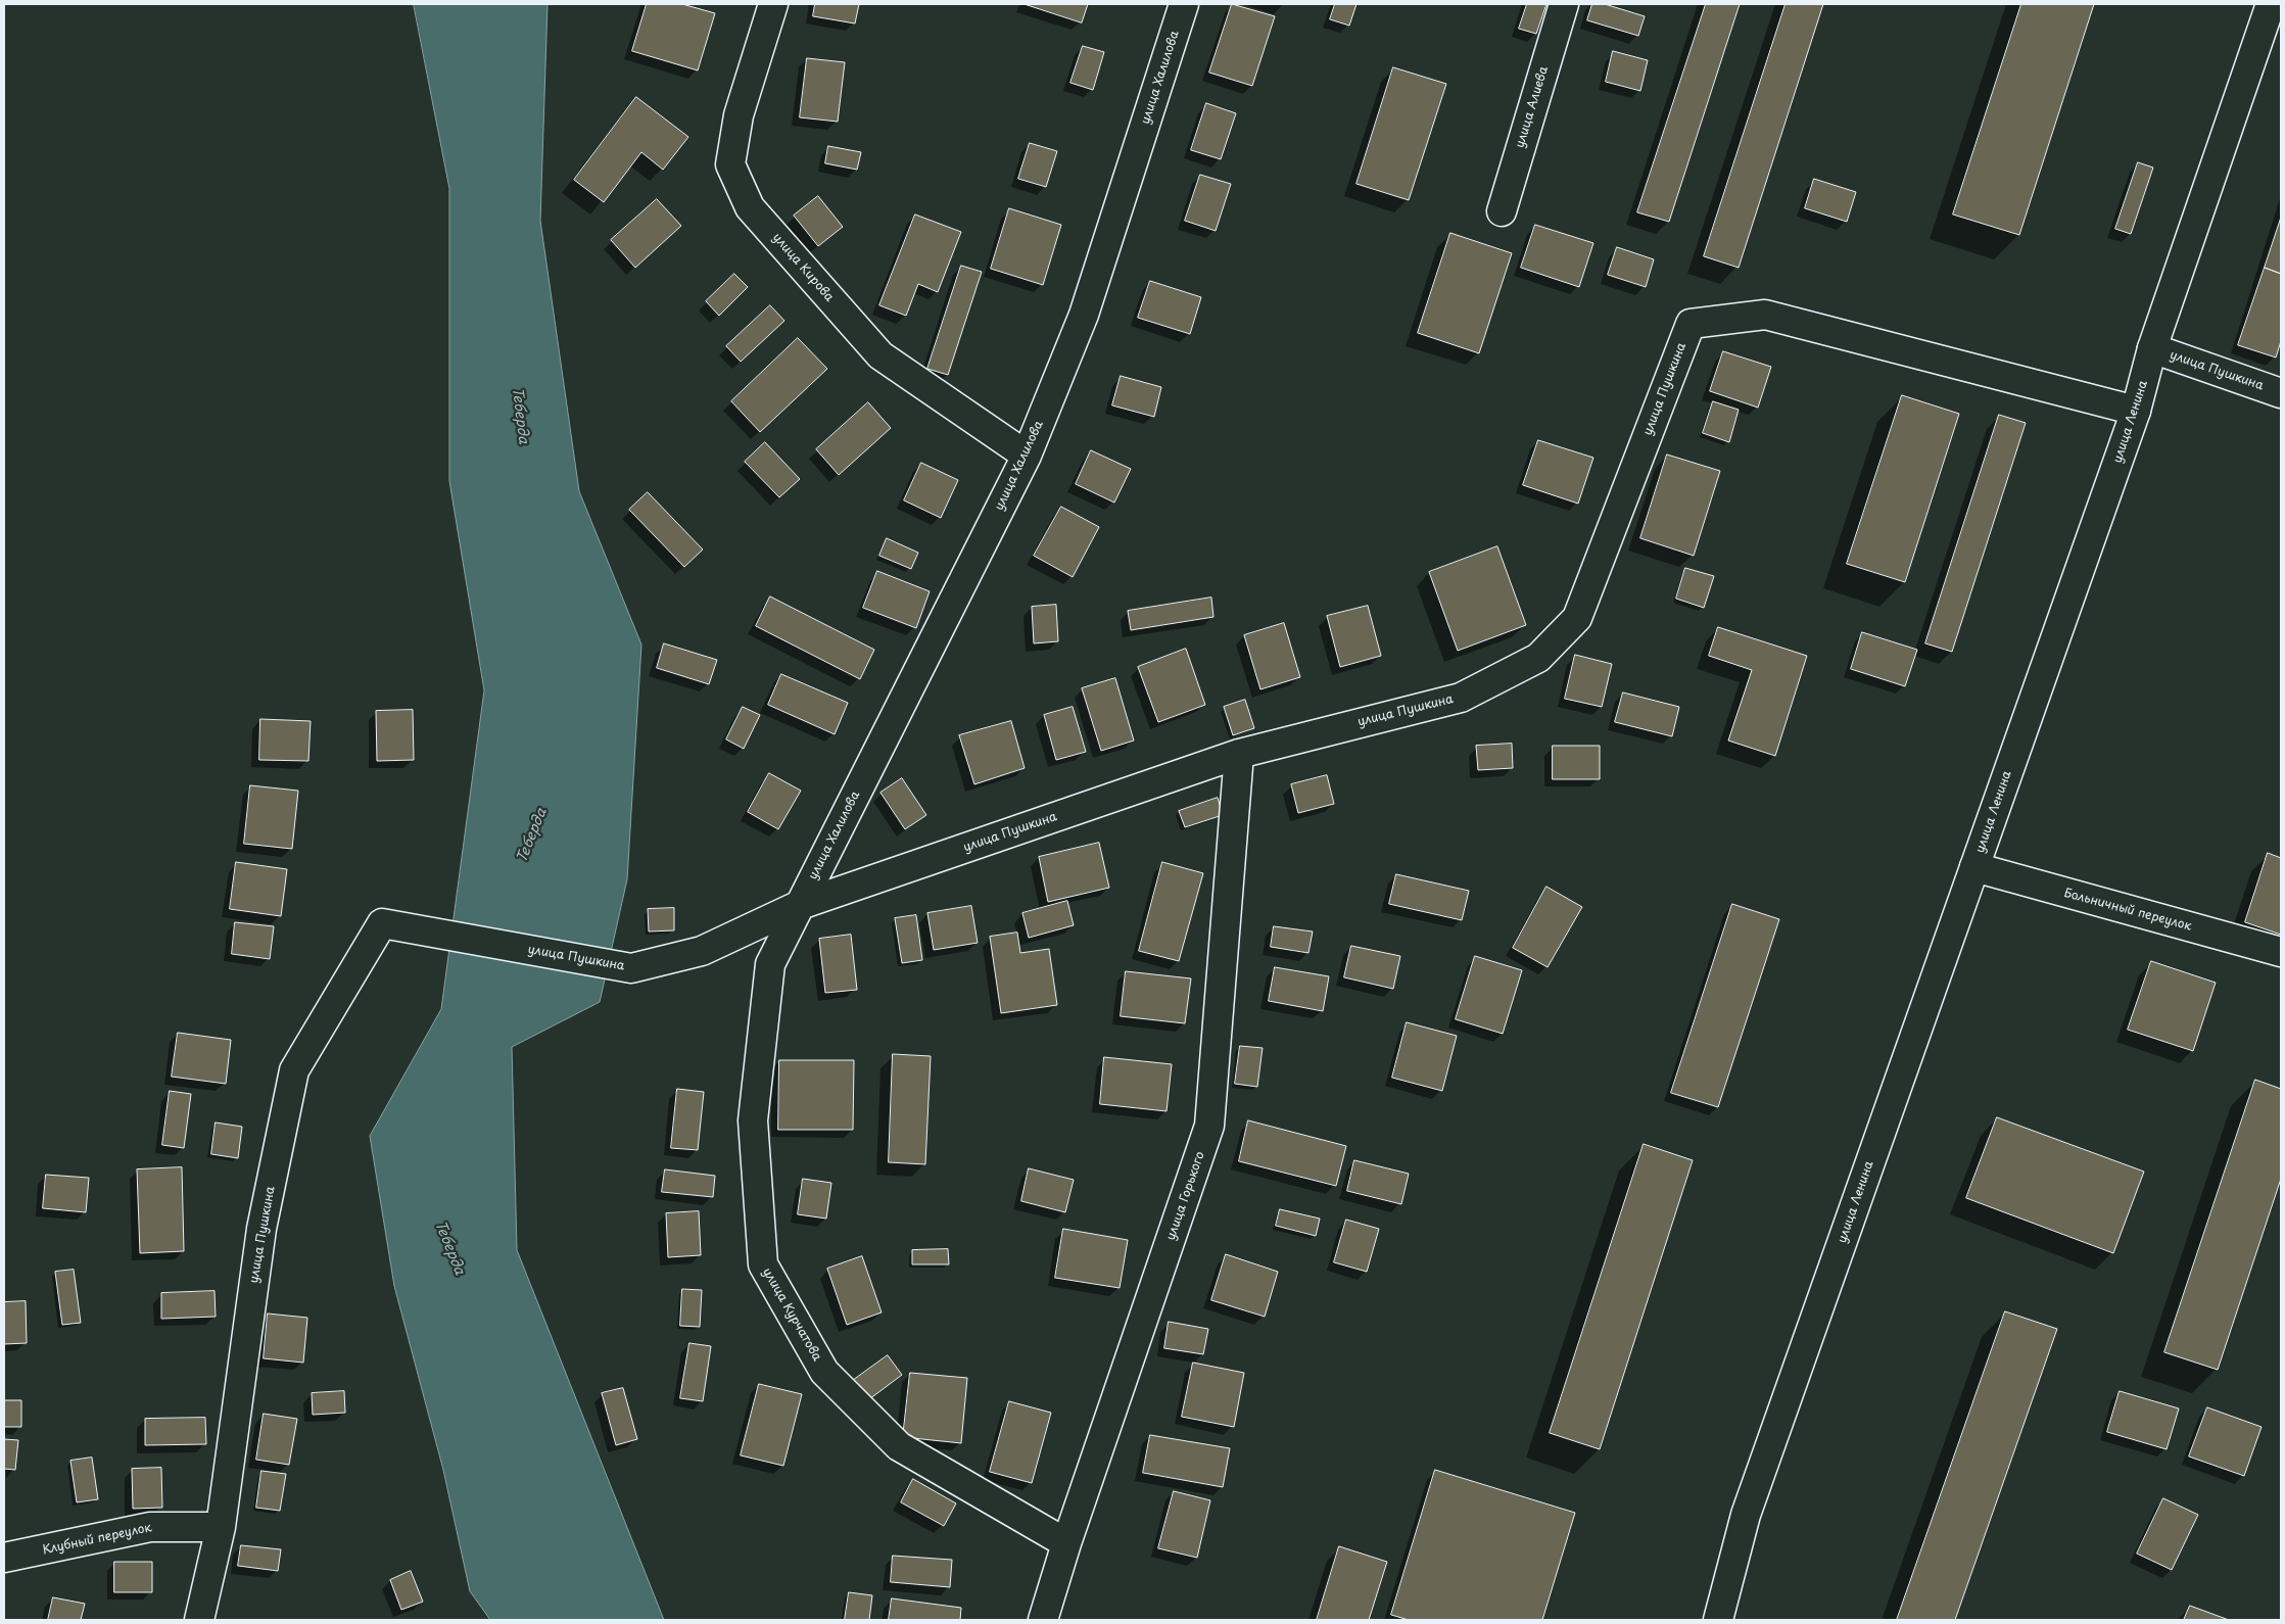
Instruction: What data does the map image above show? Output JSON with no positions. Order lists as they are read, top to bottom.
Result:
{
  "streets": {
    "street": [
      "улица Халилова",
      "улица Алиева",
      "улица Кирова",
      "улица Пушкина",
      "улица Ленина",
      "Больничный переулок",
      "улица Горького",
      "улица Курчатова",
      "Клубный переулок"
    ]
  },
  "crossings": [
    ["улица Халилова", "улица Кирова"],
    ["улица Халилова", "улица Пушкина"],
    ["улица Халилова", "улица Курчатова"],
    ["улица Пушкина", "улица Ленина"],
    ["улица Пушкина", "улица Горького"],
    ["улица Пушкина", "улица Курчатова"],
    ["улица Пушкина", "Клубный переулок"],
    ["улица Ленина", "Больничный переулок"],
    ["улица Горького", "улица Курчатова"]
  ],
  "water": ["Теберда"]
}
